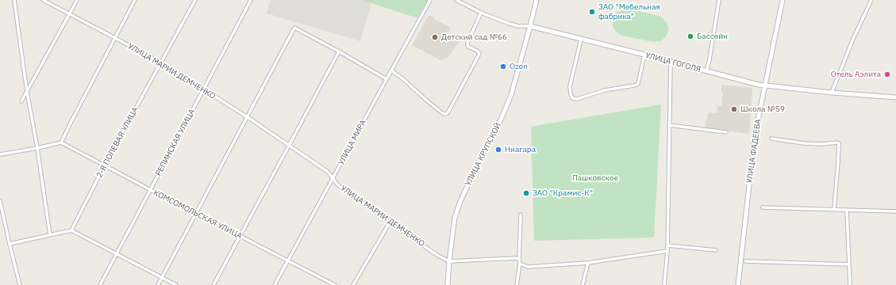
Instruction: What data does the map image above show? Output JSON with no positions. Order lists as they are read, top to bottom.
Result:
{
  "streets": {
    "street": [
      "УЛИЦА ГОГОЛЯ",
      "УЛИЦА МАРИИ ДЕМЧЕНКО",
      "2-Я ПОЛЕВАЯ УЛИЦА",
      "РЕПИНСКАЯ УЛИЦА",
      "УЛИЦА МИРА",
      "УЛИЦА ФАДЕЕВА",
      "УЛИЦА КРУПСКОЙ",
      "КОМСОМОЛЬСКАЯ УЛИЦА"
    ]
  },
  "crossings": [
    ["УЛИЦА ГОГОЛЯ", "УЛИЦА ФАДЕЕВА"],
    ["УЛИЦА ГОГОЛЯ", "УЛИЦА КРУПСКОЙ"],
    ["УЛИЦА МАРИИ ДЕМЧЕНКО", "2-Я ПОЛЕВАЯ УЛИЦА"],
    ["УЛИЦА МАРИИ ДЕМЧЕНКО", "РЕПИНСКАЯ УЛИЦА"],
    ["УЛИЦА МАРИИ ДЕМЧЕНКО", "УЛИЦА МИРА"],
    ["УЛИЦА МАРИИ ДЕМЧЕНКО", "УЛИЦА КРУПСКОЙ"],
    ["2-Я ПОЛЕВАЯ УЛИЦА", "КОМСОМОЛЬСКАЯ УЛИЦА"],
    ["РЕПИНСКАЯ УЛИЦА", "КОМСОМОЛЬСКАЯ УЛИЦА"],
    ["УЛИЦА МИРА", "КОМСОМОЛЬСКАЯ УЛИЦА"]
  ],
  "parks": ["Пашковское"],
  "places": [
    "ЗАО \"Мебельная фабрика\"",
    "Бассейн",
    "Детский сад №66",
    "Ozon",
    "Отель Аэлита",
    "Школа №59",
    "Ниагара",
    "ЗАО \"Крамис-К\""
  ]
}
